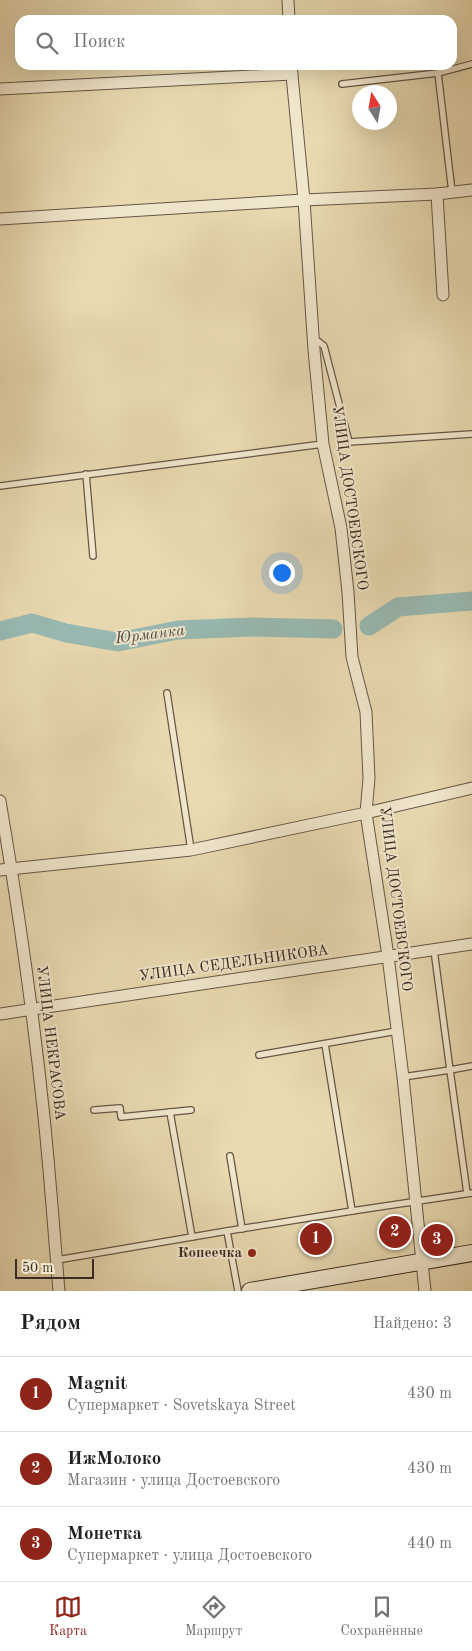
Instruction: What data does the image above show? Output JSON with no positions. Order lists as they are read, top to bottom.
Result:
{
  "streets": {
    "street": ["УЛИЦА ДОСТОЕВСКОГО", "УЛИЦА СЕДЕЛЬНИКОВА", "УЛИЦА НЕКРАСОВА"]
  },
  "crossings": [
    ["УЛИЦА ДОСТОЕВСКОГО", "УЛИЦА СЕДЕЛЬНИКОВА"],
    ["УЛИЦА СЕДЕЛЬНИКОВА", "УЛИЦА НЕКРАСОВА"]
  ],
  "water": ["Юрманка"],
  "places": ["Копеечка"],
  "scale_bar": "50 m",
  "north": "top",
  "page": {
    "search": "Поиск",
    "pins": ["2", "1", "3"],
    "scale": "50 m",
    "heading": ["Рядом", "Найдено: 3"],
    "list": [
      {
        "mark": "1",
        "name": "Magnit",
        "note": "Супермаркет · Sovetskaya Street",
        "value": "430 m"
      },
      {
        "mark": "2",
        "name": "ИжМолоко",
        "note": "Магазин · улица Достоевского",
        "value": "430 m"
      },
      {
        "mark": "3",
        "name": "Монетка",
        "note": "Супермаркет · улица Достоевского",
        "value": "440 m"
      }
    ],
    "nav": ["Карта", "Маршрут", "Сохранённые"]
  }
}
